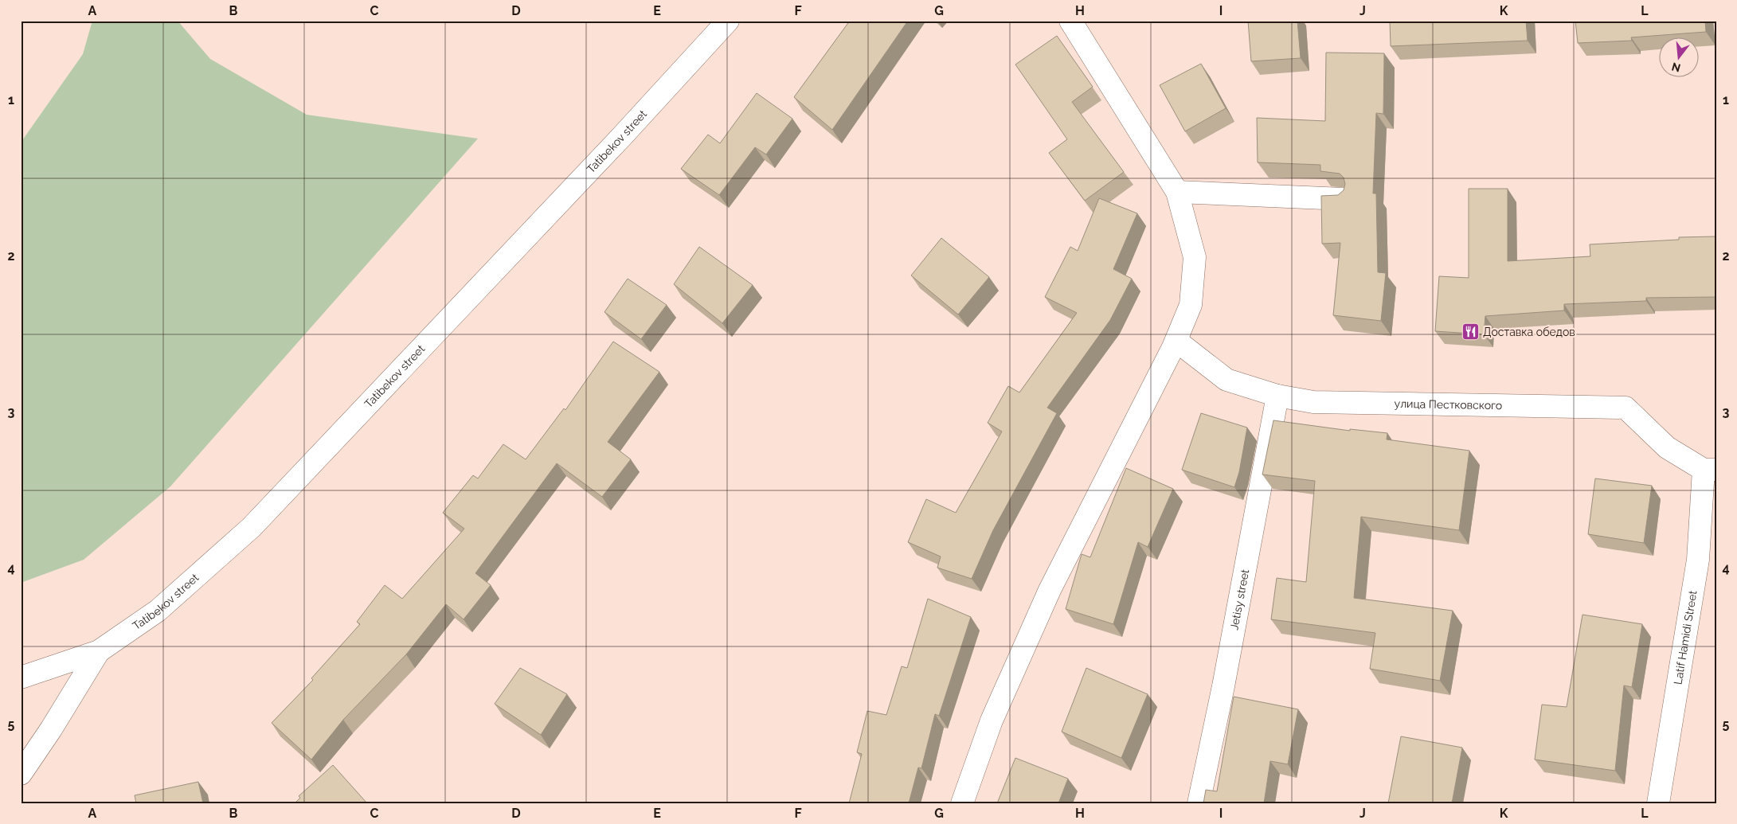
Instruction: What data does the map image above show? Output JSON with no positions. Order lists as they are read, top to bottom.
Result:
{
  "streets": {
    "street": [
      "Tatibekov street",
      "улица Пестковского",
      "Jetisy street",
      "Latif Hamidi Street"
    ]
  },
  "crossings": [
    ["улица Пестковского", "Jetisy street"],
    ["улица Пестковского", "Latif Hamidi Street"]
  ],
  "places": {
    "restaurant": ["Доставка обедов"]
  },
  "north": "bottom",
  "grid": {
    "columns": [
      "A",
      "B",
      "C",
      "D",
      "E",
      "F",
      "G",
      "H",
      "I",
      "J",
      "K",
      "L"
    ],
    "rows": [
      "1",
      "2",
      "3",
      "4",
      "5"
    ]
  }
}
